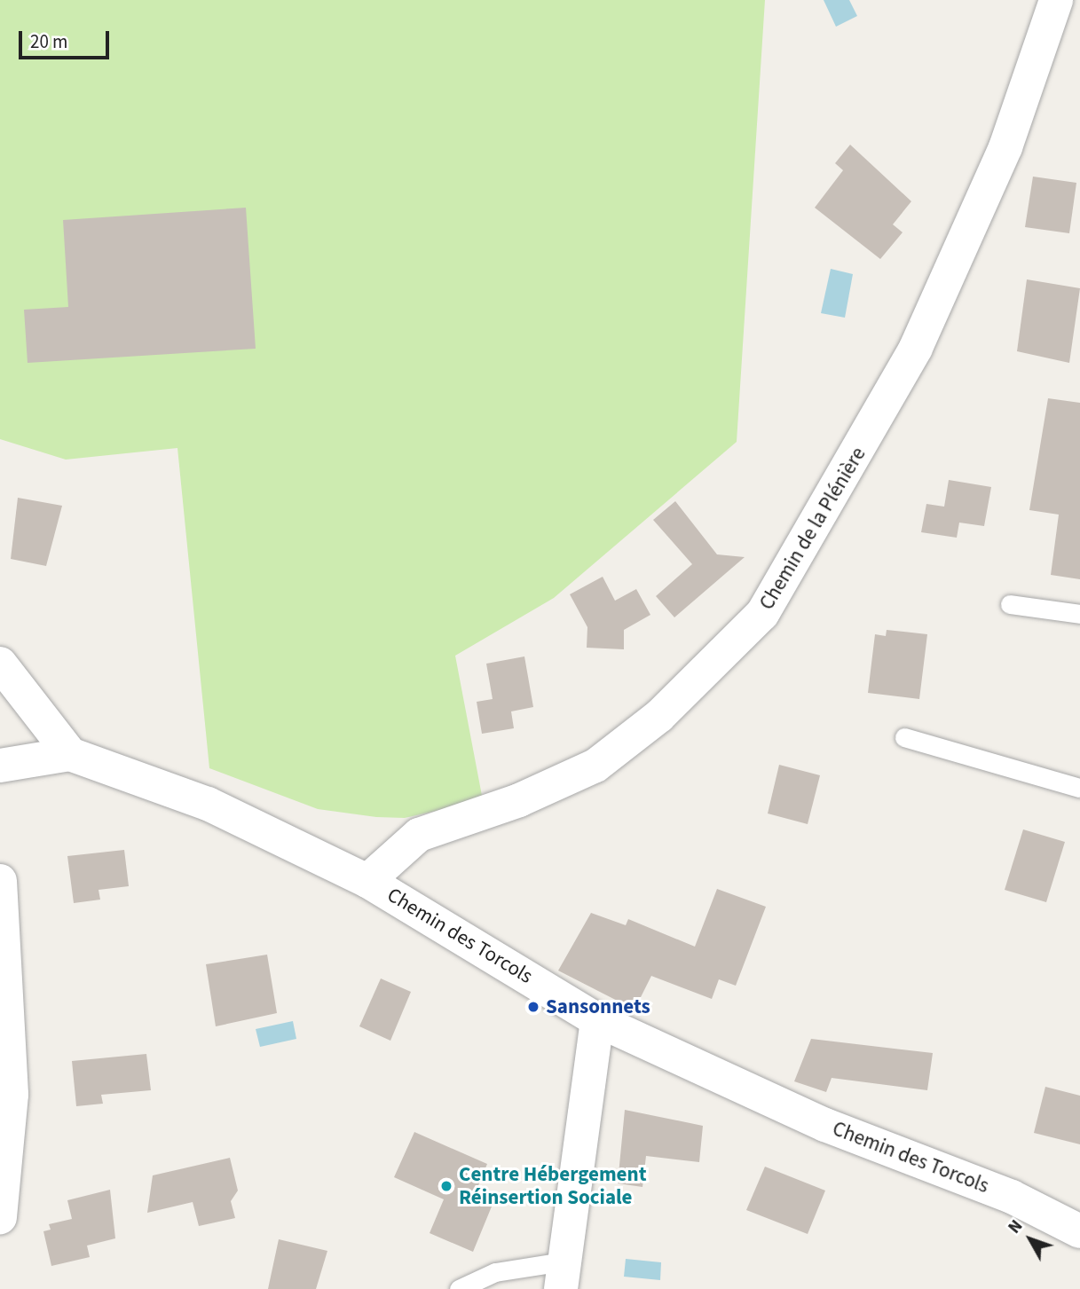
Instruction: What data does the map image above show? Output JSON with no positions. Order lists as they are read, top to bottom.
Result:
{
  "streets": {
    "street": ["Chemin de la Plénière", "Chemin des Torcols"]
  },
  "crossings": [
    ["Chemin de la Plénière", "Chemin des Torcols"]
  ],
  "places": ["Sansonnets", "Centre Hébergement Réinsertion Sociale"],
  "scale_bar": "20 m",
  "north": "top left"
}
